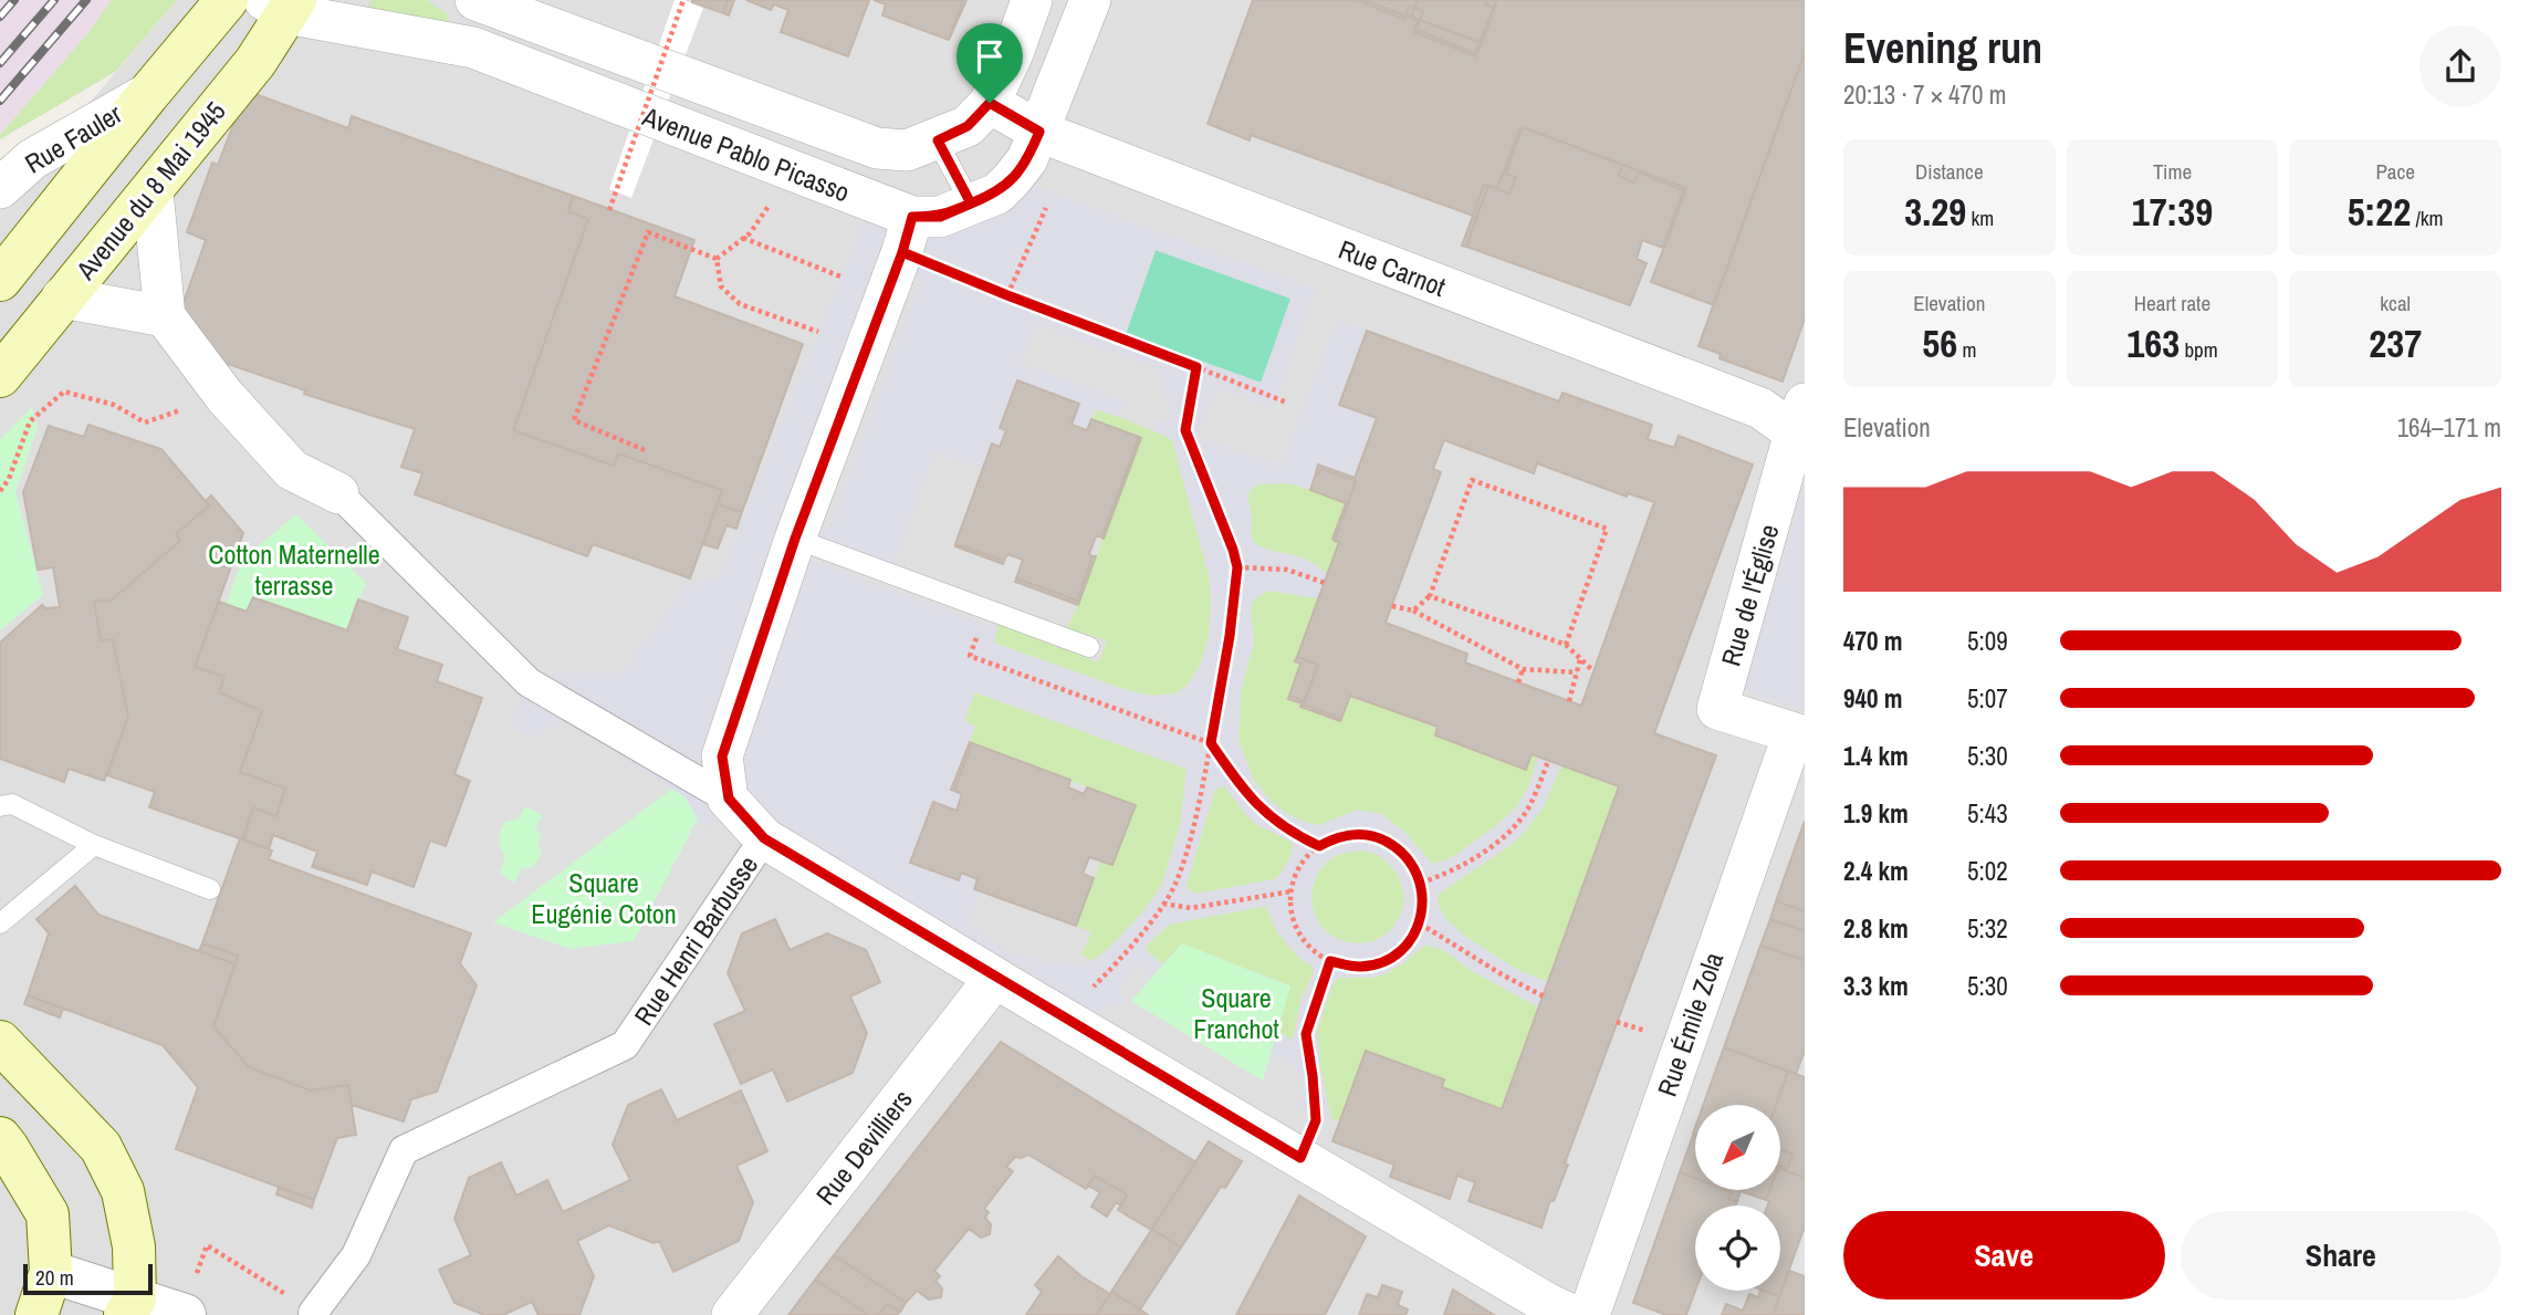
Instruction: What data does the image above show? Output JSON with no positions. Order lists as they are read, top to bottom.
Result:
{
  "streets": {
    "main road": ["Avenue du 8 Mai 1945"],
    "street": [
      "Rue Fauler",
      "Avenue Pablo Picasso",
      "Rue Carnot",
      "Rue de l'Église",
      "Rue Henri Barbusse",
      "Rue Émile Zola",
      "Rue Devilliers"
    ]
  },
  "crossings": [
    ["Avenue Pablo Picasso", "Avenue du 8 Mai 1945"],
    ["Avenue Pablo Picasso", "Rue Carnot"],
    ["Rue Carnot", "Rue de l'Église"],
    ["Rue de l'Église", "Rue Émile Zola"]
  ],
  "parks": ["Cotton Maternelle terrasse", "Square Eugénie Coton", "Square Franchot"],
  "scale_bar": "20 m",
  "north": "bottom left",
  "page": {
    "heading": ["Evening run", "20:13 · 7 × 470 m"],
    "stats": [
      ["Distance", "3.29 km"],
      ["Time", "17:39"],
      ["Pace", "5:22 /km"],
      ["Elevation", "56 m"],
      ["Heart rate", "163 bpm"],
      ["kcal", "237"]
    ],
    "chart": ["Elevation", "164–171 m"],
    "list": [
      {
        "name": "470 m",
        "note": "5:09"
      },
      {
        "name": "940 m",
        "note": "5:07"
      },
      {
        "name": "1.4 km",
        "note": "5:30"
      },
      {
        "name": "1.9 km",
        "note": "5:43"
      },
      {
        "name": "2.4 km",
        "note": "5:02"
      },
      {
        "name": "2.8 km",
        "note": "5:32"
      },
      {
        "name": "3.3 km",
        "note": "5:30"
      }
    ],
    "buttons": ["Save", "Share"],
    "scale": "20 m"
  }
}
